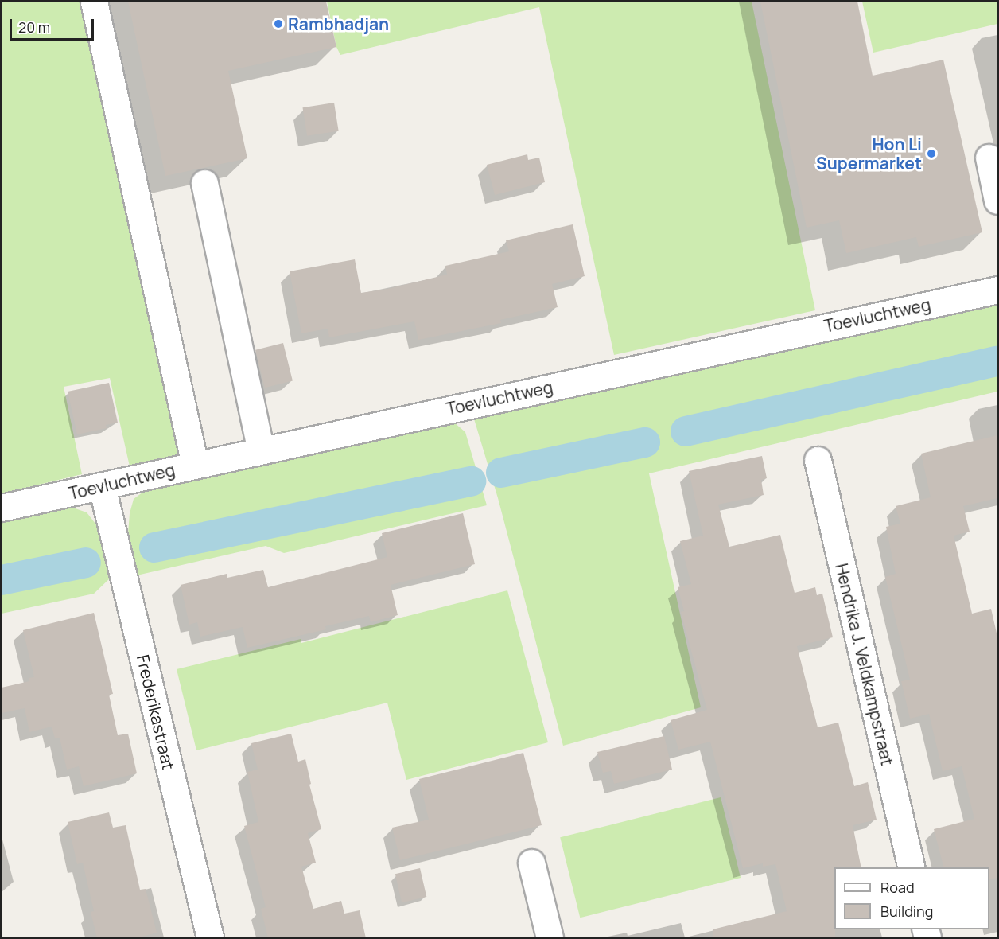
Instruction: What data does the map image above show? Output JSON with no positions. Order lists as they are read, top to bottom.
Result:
{
  "streets": {
    "street": ["Toevluchtweg", "Hendrika J. Veldkampstraat", "Frederikastraat"]
  },
  "crossings": [
    ["Toevluchtweg", "Frederikastraat"]
  ],
  "places": ["Rambhadjan", "Hon Li Supermarket"],
  "legend": ["Road", "Building"],
  "scale_bar": "20 m"
}
